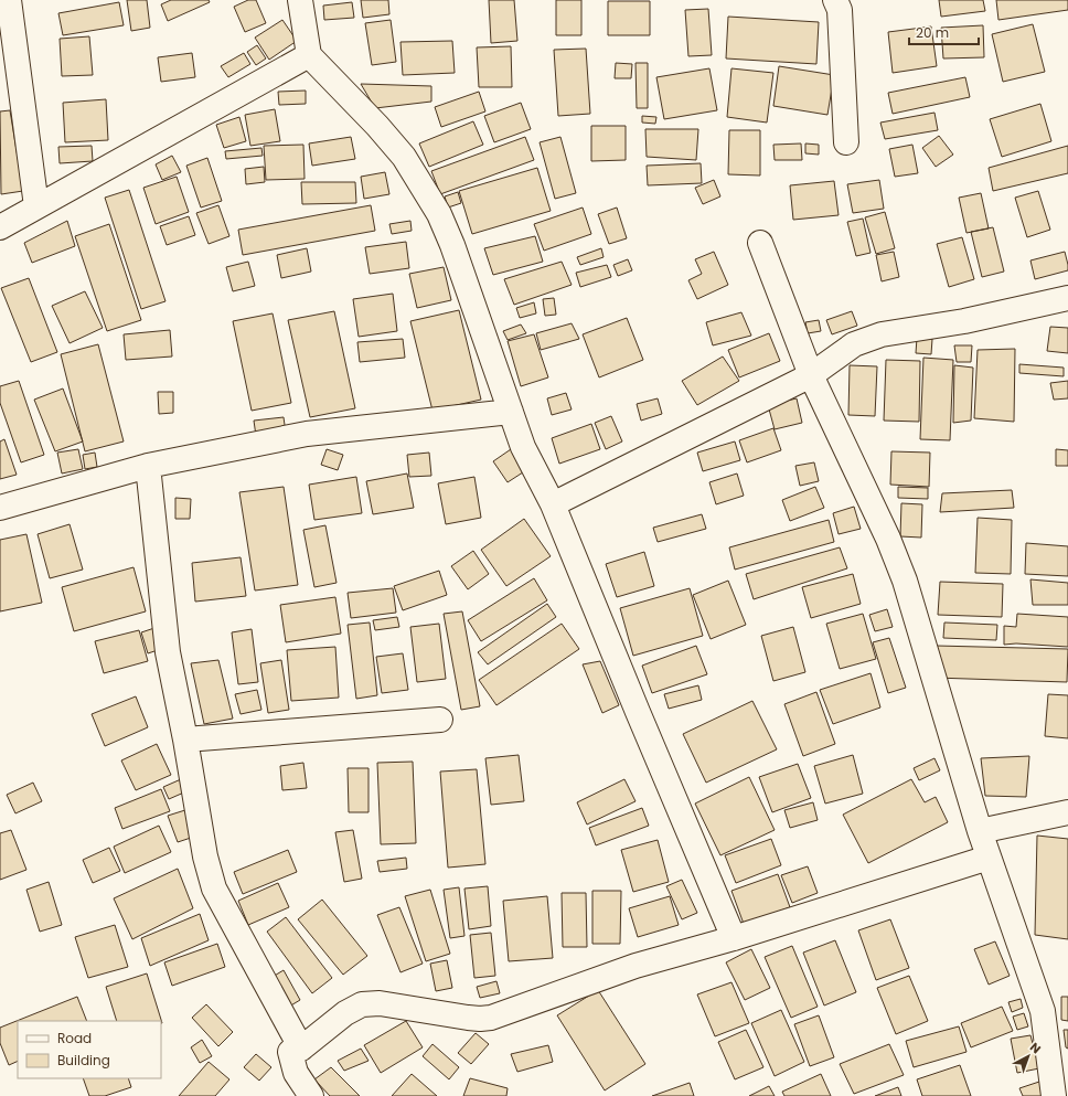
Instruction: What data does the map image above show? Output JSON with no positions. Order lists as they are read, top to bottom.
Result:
{
  "legend": ["Road", "Building"],
  "scale_bar": "20 m",
  "north": "top right"
}
